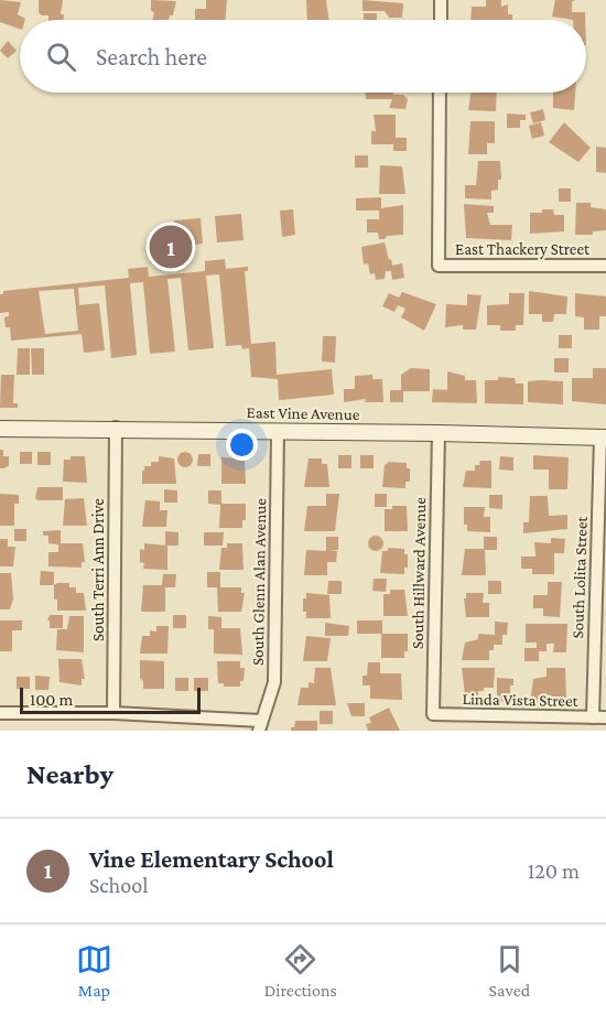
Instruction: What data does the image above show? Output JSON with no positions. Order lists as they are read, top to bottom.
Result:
{
  "streets": {
    "street": [
      "East Thackery Street",
      "East Vine Avenue",
      "South Terri Ann Drive",
      "South Hillward Avenue",
      "South Lolita Street",
      "South Glenn Alan Avenue",
      "Linda Vista Street"
    ]
  },
  "crossings": [
    ["East Vine Avenue", "South Terri Ann Drive"],
    ["East Vine Avenue", "South Hillward Avenue"],
    ["East Vine Avenue", "South Lolita Street"],
    ["East Vine Avenue", "South Glenn Alan Avenue"],
    ["South Hillward Avenue", "Linda Vista Street"],
    ["South Lolita Street", "Linda Vista Street"]
  ],
  "scale_bar": "100 m",
  "page": {
    "search": "Search here",
    "pins": "1",
    "scale": "100 m",
    "heading": "Nearby",
    "list": [
      {
        "mark": "1",
        "name": "Vine Elementary School",
        "note": "School",
        "value": "120 m"
      }
    ],
    "nav": ["Map", "Directions", "Saved"]
  }
}
